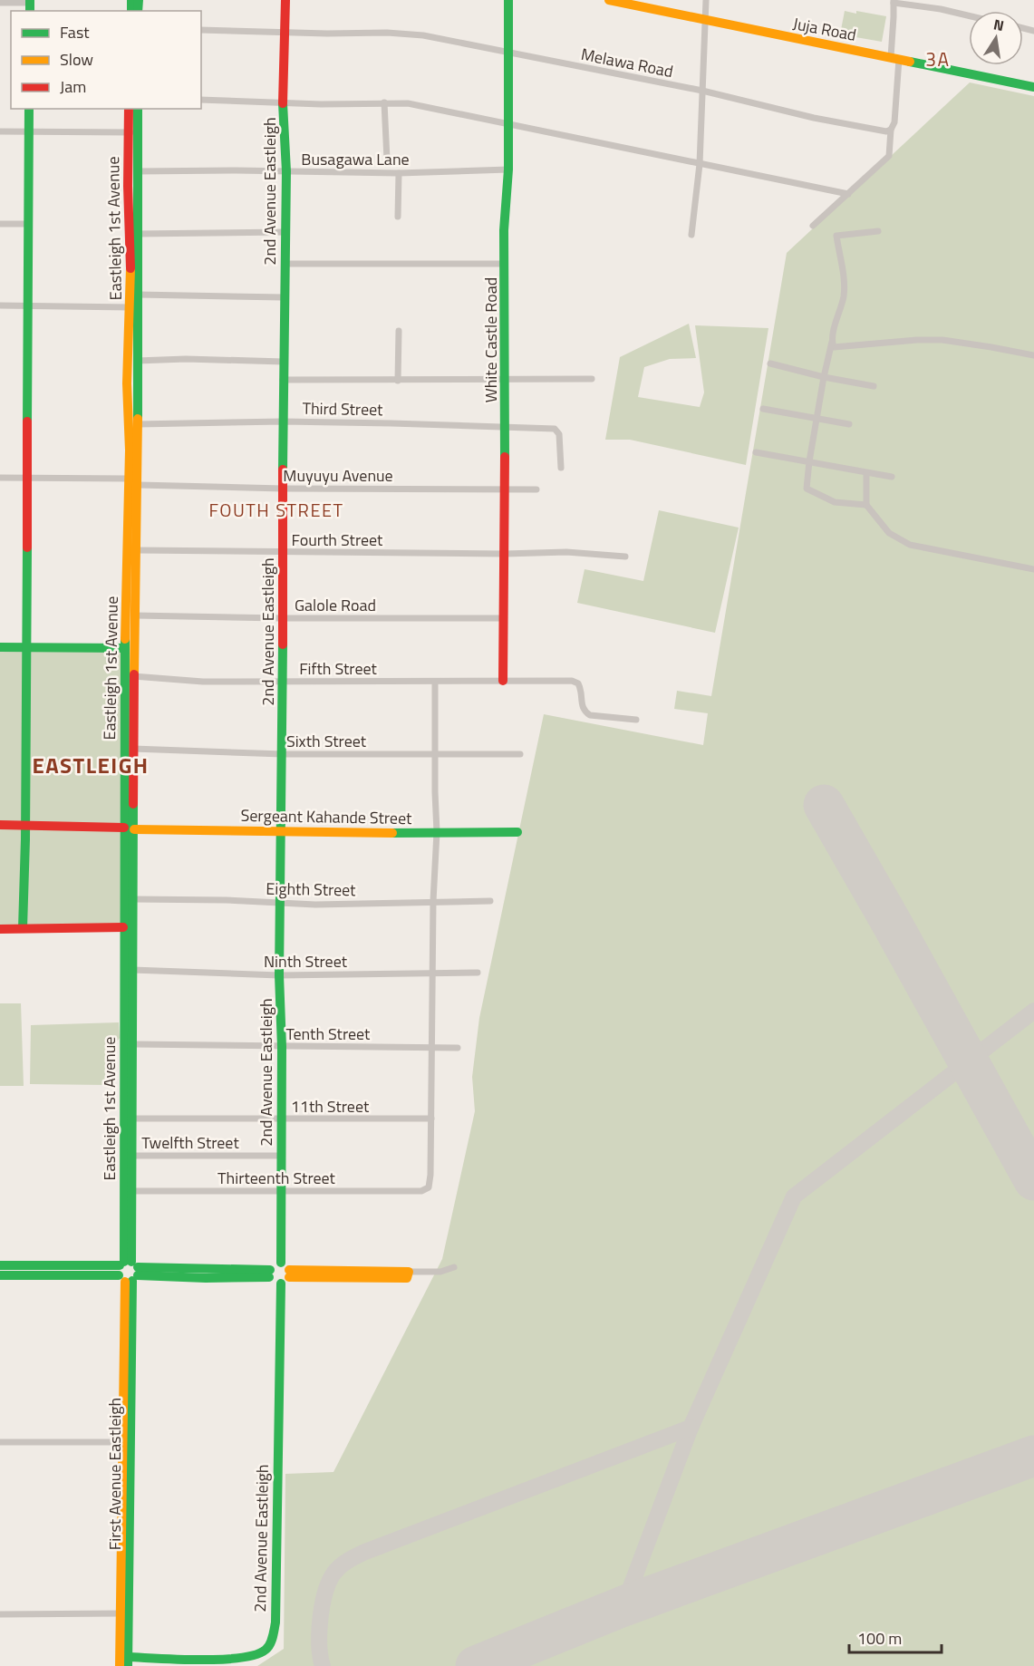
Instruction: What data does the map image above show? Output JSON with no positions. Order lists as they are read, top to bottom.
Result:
{
  "streets": {
    "main road": [
      "Juja Road",
      "2nd Avenue Eastleigh",
      "Eastleigh 1st Avenue",
      "White Castle Road",
      "Sergeant Kahande Street",
      "First Avenue Eastleigh"
    ],
    "street": [
      "Melawa Road",
      "Busagawa Lane",
      "Third Street",
      "Muyuyu Avenue",
      "Fourth Street",
      "Galole Road",
      "Fifth Street",
      "Sixth Street",
      "Eighth Street",
      "Ninth Street",
      "Tenth Street",
      "11th Street",
      "Twelfth Street",
      "Thirteenth Street"
    ]
  },
  "crossings": [
    ["Melawa Road", "2nd Avenue Eastleigh"],
    ["Melawa Road", "White Castle Road"],
    ["Busagawa Lane", "2nd Avenue Eastleigh"],
    ["Busagawa Lane", "Eastleigh 1st Avenue"],
    ["Busagawa Lane", "White Castle Road"],
    ["2nd Avenue Eastleigh", "Third Street"],
    ["2nd Avenue Eastleigh", "Muyuyu Avenue"],
    ["2nd Avenue Eastleigh", "Fourth Street"],
    ["2nd Avenue Eastleigh", "Galole Road"],
    ["2nd Avenue Eastleigh", "Fifth Street"],
    ["2nd Avenue Eastleigh", "Sixth Street"],
    ["2nd Avenue Eastleigh", "Sergeant Kahande Street"],
    ["2nd Avenue Eastleigh", "Eighth Street"],
    ["2nd Avenue Eastleigh", "Ninth Street"],
    ["2nd Avenue Eastleigh", "Tenth Street"],
    ["2nd Avenue Eastleigh", "11th Street"],
    ["2nd Avenue Eastleigh", "Twelfth Street"],
    ["2nd Avenue Eastleigh", "Thirteenth Street"],
    ["2nd Avenue Eastleigh", "First Avenue Eastleigh"],
    ["Eastleigh 1st Avenue", "Third Street"],
    ["Eastleigh 1st Avenue", "Muyuyu Avenue"],
    ["Eastleigh 1st Avenue", "Fourth Street"],
    ["Eastleigh 1st Avenue", "Galole Road"],
    ["Eastleigh 1st Avenue", "Fifth Street"],
    ["Eastleigh 1st Avenue", "Sixth Street"],
    ["Eastleigh 1st Avenue", "Sergeant Kahande Street"],
    ["Eastleigh 1st Avenue", "Eighth Street"],
    ["Eastleigh 1st Avenue", "Ninth Street"],
    ["Eastleigh 1st Avenue", "Tenth Street"],
    ["Eastleigh 1st Avenue", "11th Street"],
    ["Eastleigh 1st Avenue", "Twelfth Street"],
    ["Eastleigh 1st Avenue", "Thirteenth Street"],
    ["Eastleigh 1st Avenue", "First Avenue Eastleigh"],
    ["White Castle Road", "Third Street"],
    ["White Castle Road", "Muyuyu Avenue"],
    ["White Castle Road", "Fourth Street"],
    ["White Castle Road", "Galole Road"],
    ["White Castle Road", "Fifth Street"],
    ["11th Street", "Thirteenth Street"]
  ],
  "districts": ["3A", "FOUTH STREET", "EASTLEIGH"],
  "legend": ["Fast", "Slow", "Jam"],
  "scale_bar": "100 m",
  "north": "top"
}
